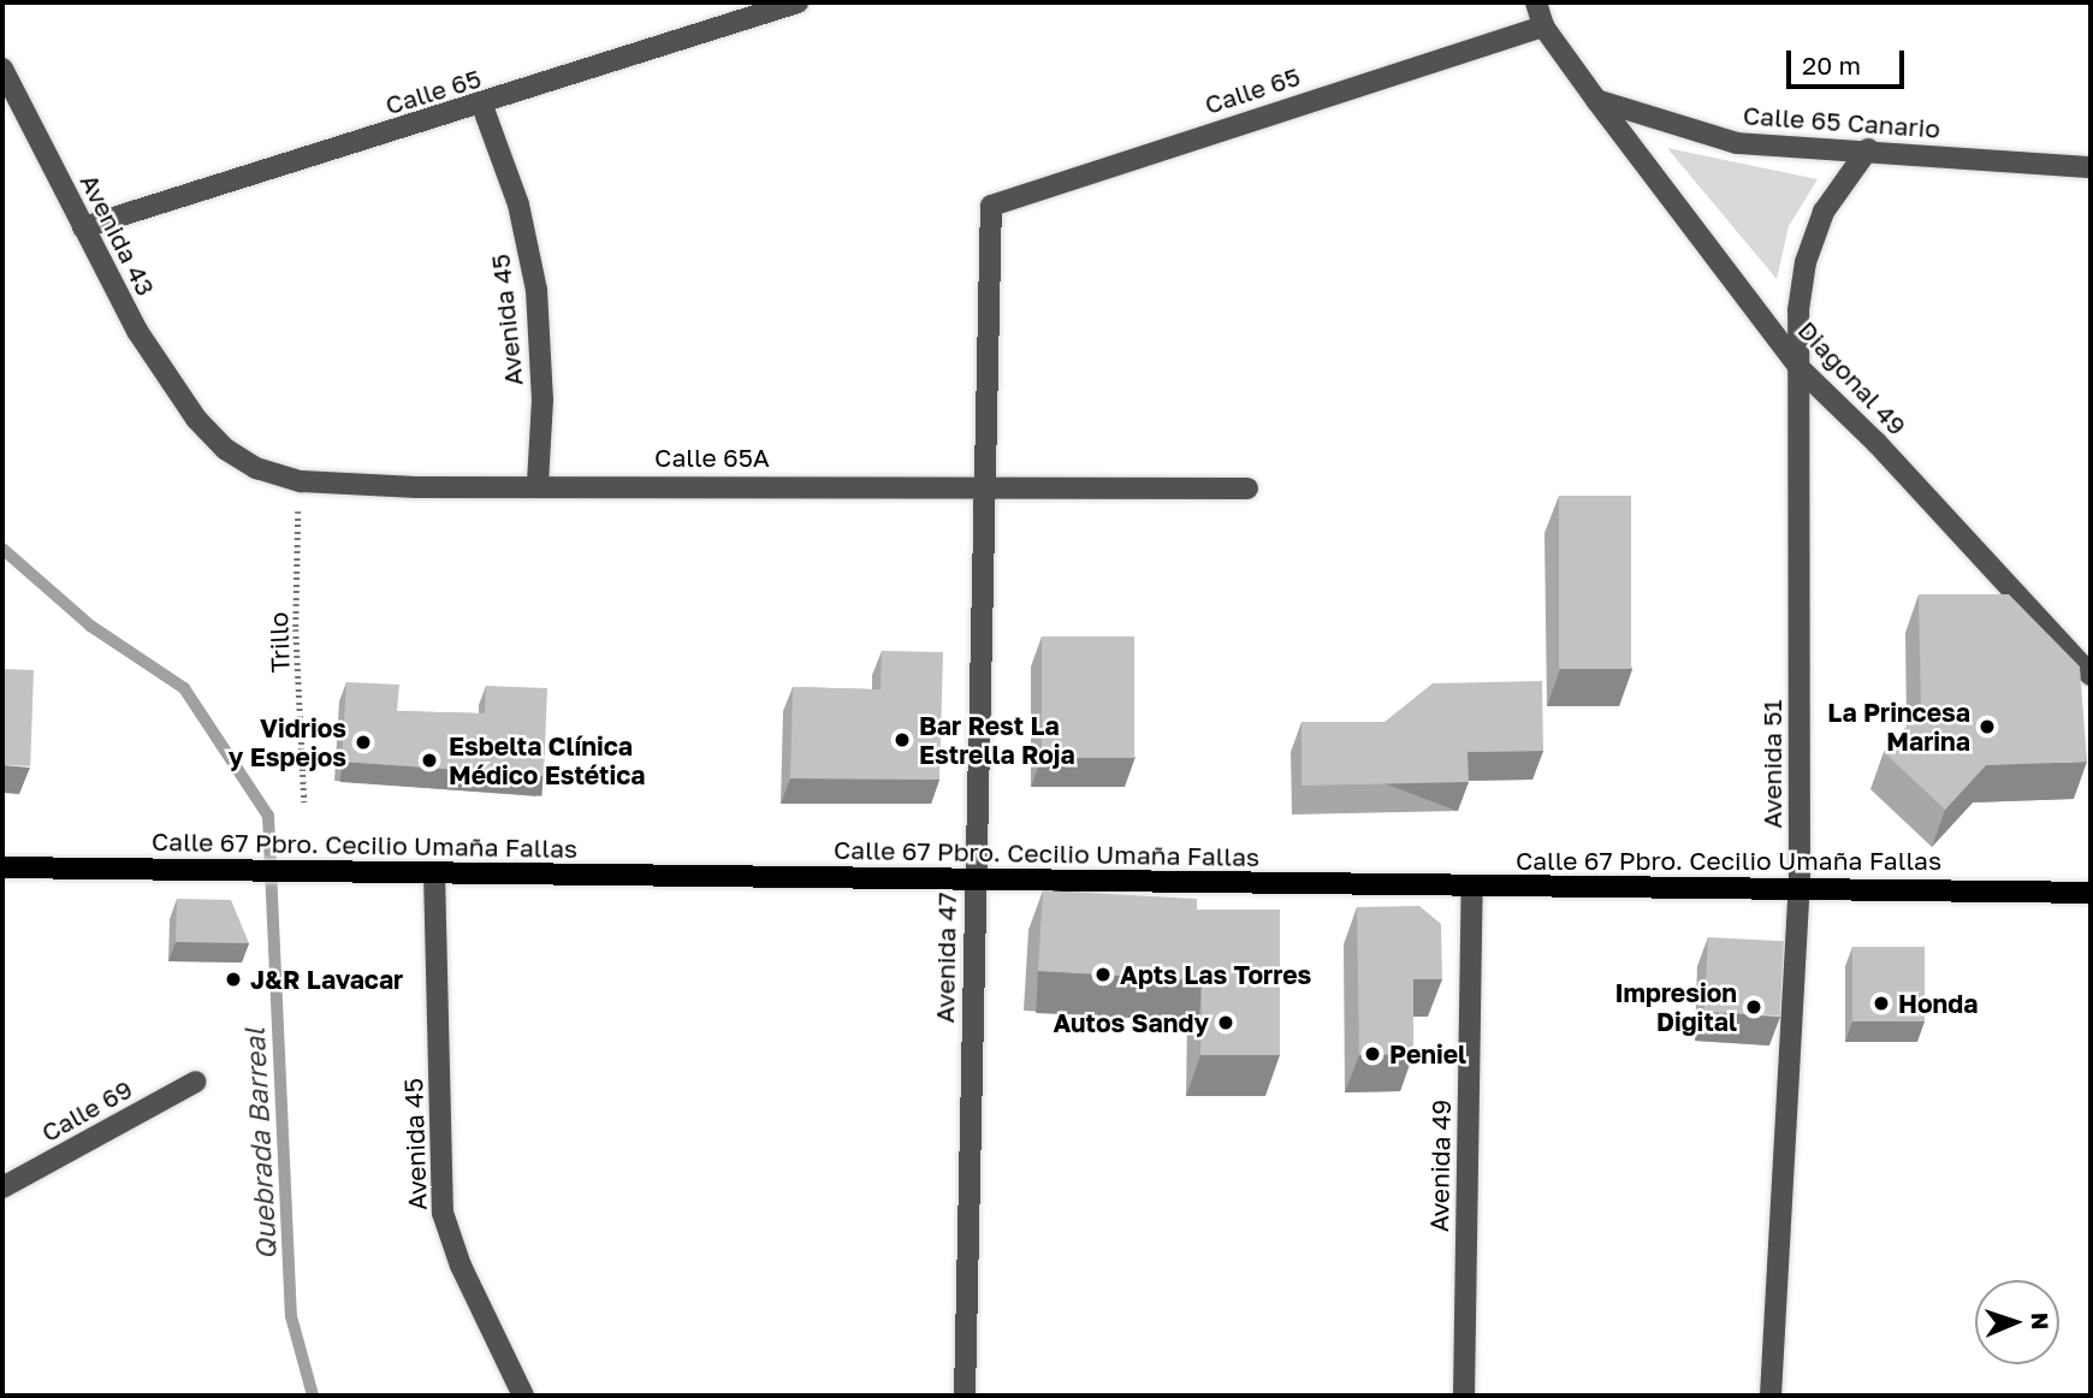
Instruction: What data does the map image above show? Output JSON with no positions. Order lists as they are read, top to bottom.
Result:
{
  "streets": {
    "main road": ["Calle 67 Pbro. Cecilio Umaña Fallas"],
    "street": [
      "Calle 65",
      "Calle 65 Canario",
      "Avenida 43",
      "Avenida 45",
      "Diagonal 49",
      "Calle 65A",
      "Avenida 51",
      "Avenida 47",
      "Calle 69",
      "Avenida 49"
    ],
    "path": ["Trillo"]
  },
  "crossings": [
    ["Calle 65", "Avenida 43"],
    ["Calle 65", "Avenida 45"],
    ["Calle 65", "Avenida 47"],
    ["Calle 65 Canario", "Diagonal 49"],
    ["Calle 65 Canario", "Avenida 51"],
    ["Avenida 43", "Calle 65A"],
    ["Avenida 45", "Calle 65A"],
    ["Avenida 45", "Calle 67 Pbro. Cecilio Umaña Fallas"],
    ["Diagonal 49", "Avenida 51"],
    ["Calle 65A", "Trillo"],
    ["Calle 65A", "Avenida 47"],
    ["Avenida 51", "Calle 67 Pbro. Cecilio Umaña Fallas"],
    ["Calle 67 Pbro. Cecilio Umaña Fallas", "Avenida 47"],
    ["Calle 67 Pbro. Cecilio Umaña Fallas", "Avenida 49"]
  ],
  "water": ["Quebrada Barreal"],
  "places": [
    "La Princesa Marina",
    "Bar Rest La Estrella Roja",
    "Vidrios y Espejos",
    "Esbelta Clínica Médico Estética",
    "Apts Las Torres",
    "J&R Lavacar",
    "Honda",
    "Impresion Digital",
    "Autos Sandy",
    "Peniel"
  ],
  "scale_bar": "20 m",
  "north": "right"
}
